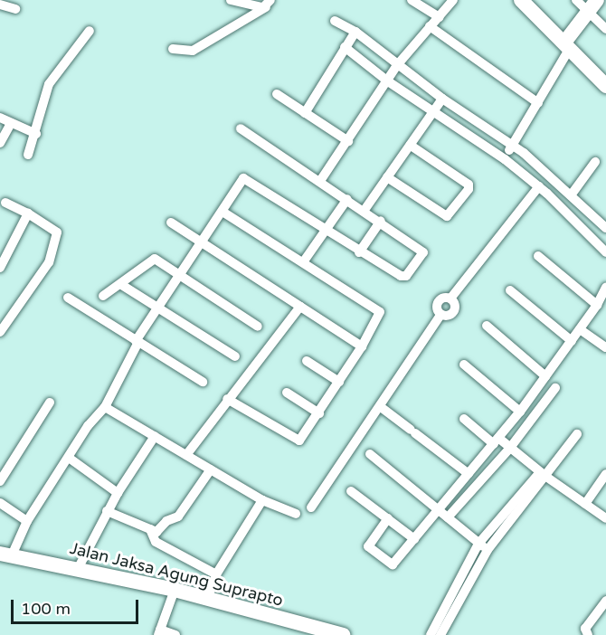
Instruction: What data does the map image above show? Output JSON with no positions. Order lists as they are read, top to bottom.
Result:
{
  "streets": {
    "main road": ["Jalan Jaksa Agung Suprapto"]
  },
  "scale_bar": "100 m"
}
